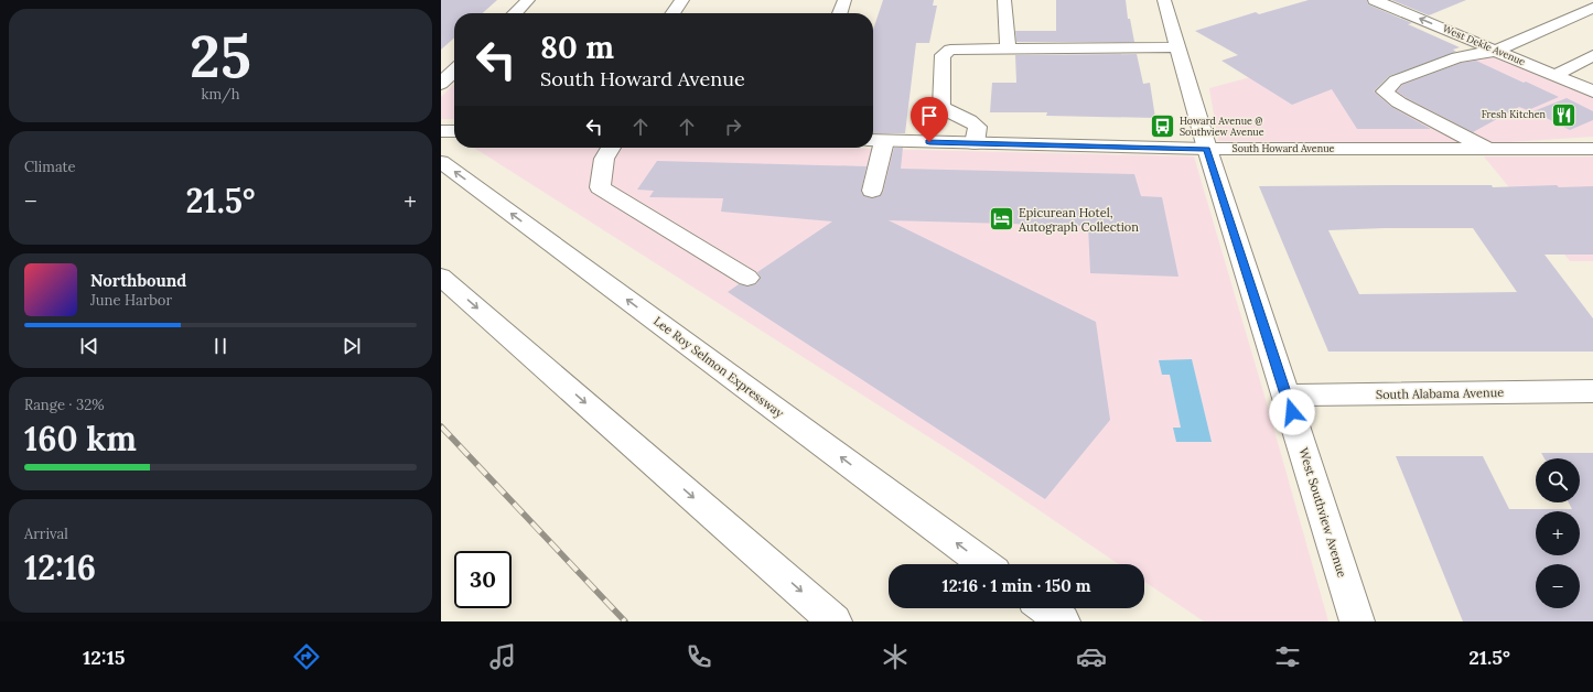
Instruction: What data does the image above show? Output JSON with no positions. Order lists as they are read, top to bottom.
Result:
{
  "streets": {
    "main road": [
      "West Dekle Avenue",
      "South Howard Avenue",
      "Lee Roy Selmon Expressway",
      "South Alabama Avenue",
      "West Southview Avenue"
    ]
  },
  "crossings": [
    ["South Howard Avenue", "West Southview Avenue"],
    ["South Alabama Avenue", "West Southview Avenue"]
  ],
  "one_way": ["West Dekle Avenue"],
  "places": {
    "restaurant": ["Fresh Kitchen"],
    "bus stop": ["Howard Avenue @ Southview Avenue"],
    "hotel": ["Epicurean Hotel, Autograph Collection"]
  },
  "page": {
    "tile": [
      ["25", "km/h"],
      "Climate",
      ["Range · 32%", "160 km"],
      ["Arrival", "12:16"]
    ],
    "turn": ["80 m", "South Howard Avenue"],
    "heat": ["−", "21.5°", "+"],
    "song": ["Northbound", "June Harbor"],
    "map_buttons": ["+", "−"],
    "limit": "30",
    "trip": "12:16 · 1 min · 150 m",
    "tabs": ["12:15", "21.5°"]
  }
}
